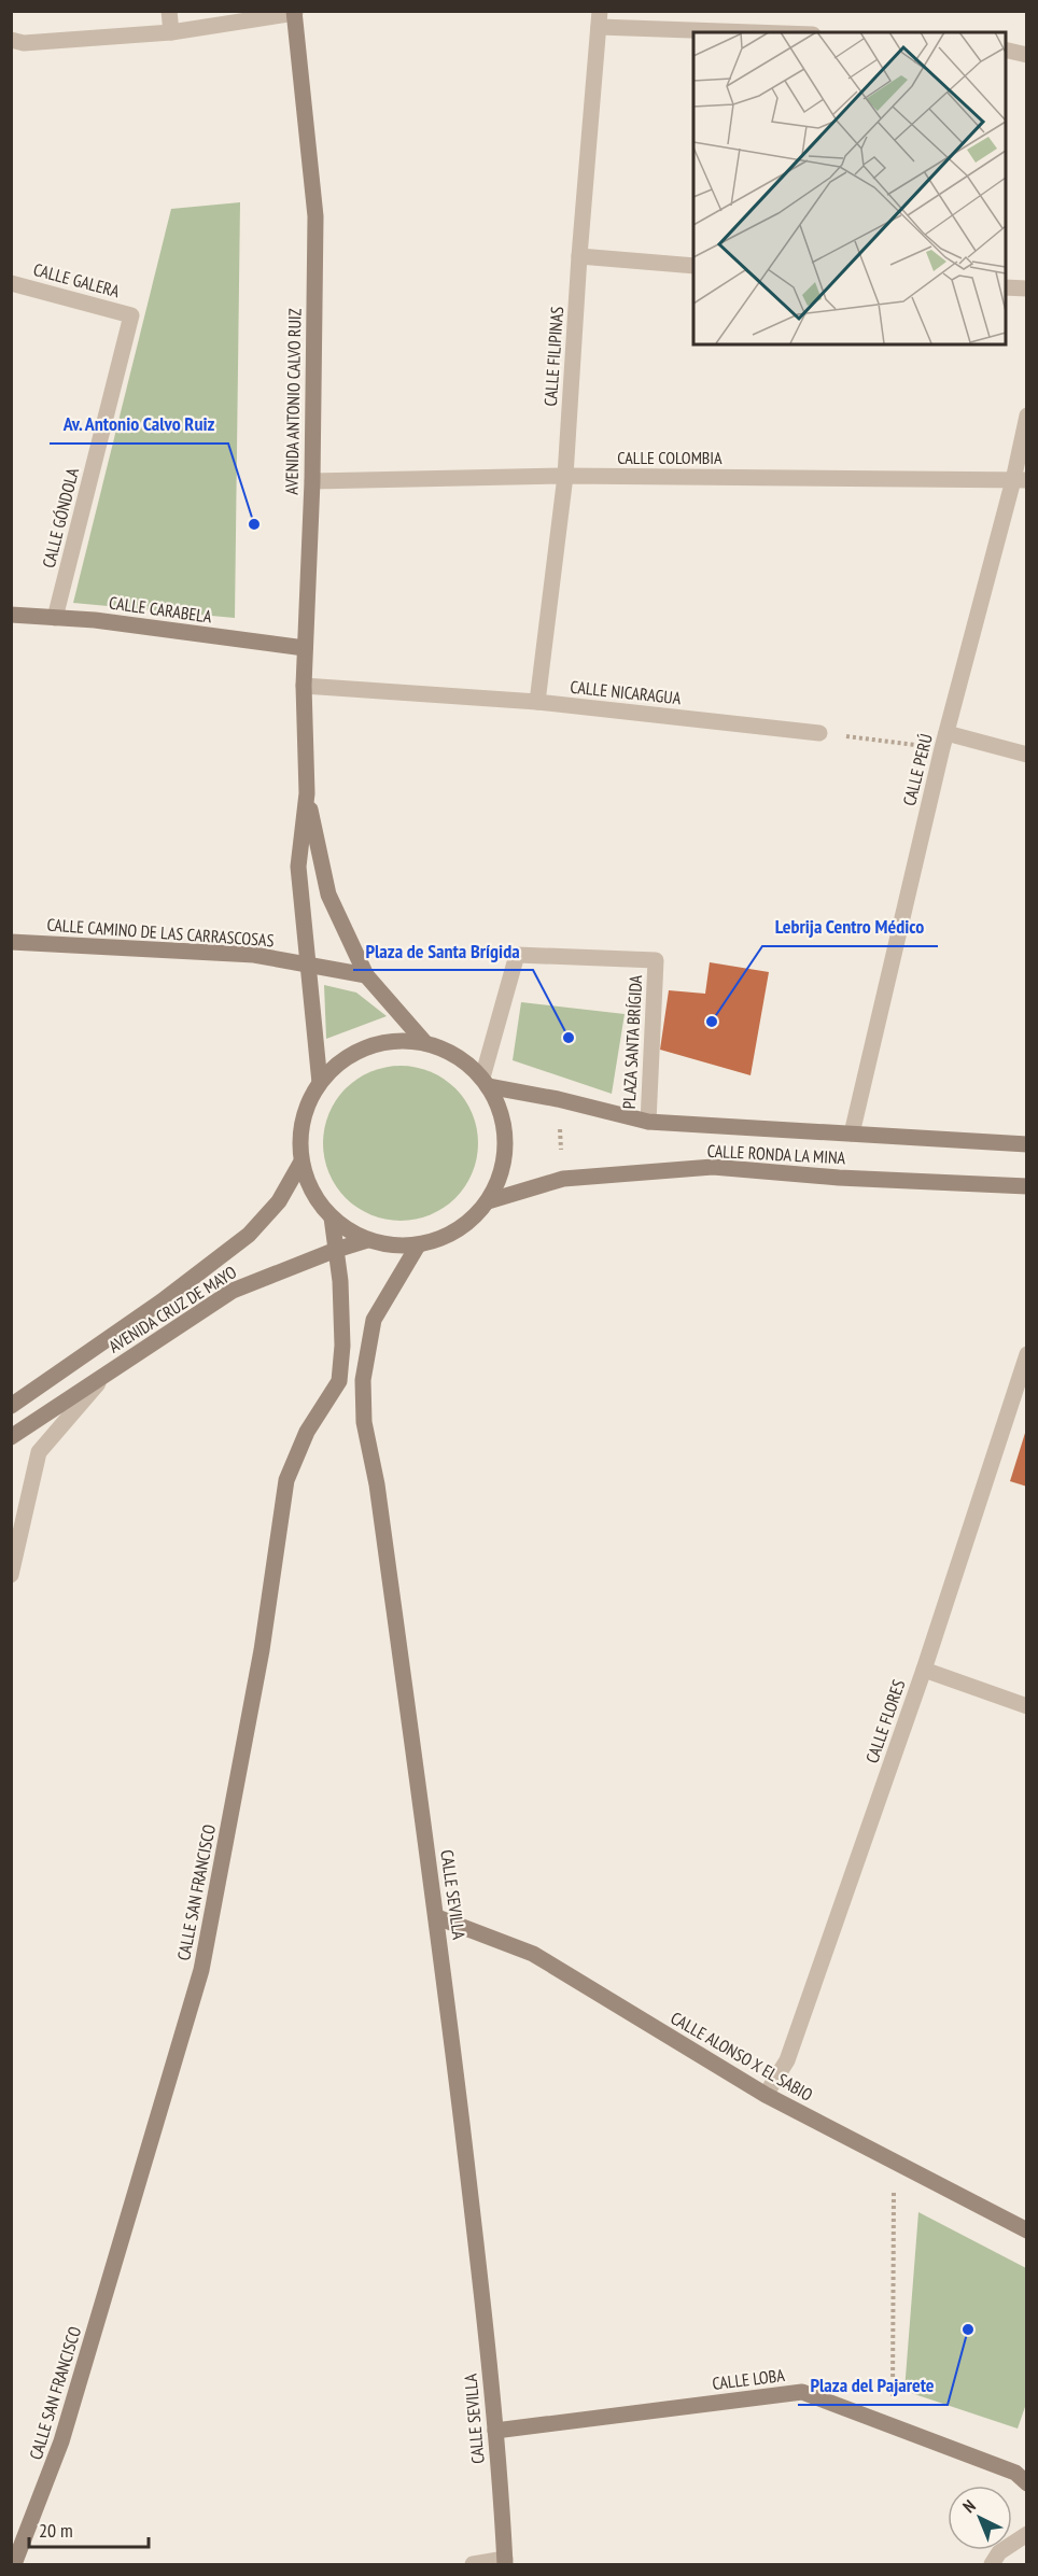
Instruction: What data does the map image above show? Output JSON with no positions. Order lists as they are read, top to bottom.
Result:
{
  "streets": {
    "street": [
      "CALLE GALERA",
      "CALLE FILIPINAS",
      "AVENIDA ANTONIO CALVO RUIZ",
      "CALLE COLOMBIA",
      "CALLE GÓNDOLA",
      "CALLE CARABELA",
      "CALLE NICARAGUA",
      "CALLE PERÚ",
      "CALLE CAMINO DE LAS CARRASCOSAS",
      "PLAZA SANTA BRÍGIDA",
      "CALLE RONDA LA MINA",
      "AVENIDA CRUZ DE MAYO",
      "CALLE FLORES",
      "CALLE SAN FRANCISCO",
      "CALLE SEVILLA",
      "CALLE ALONSO X EL SABIO",
      "CALLE LOBA"
    ]
  },
  "crossings": [
    ["CALLE GALERA", "CALLE GÓNDOLA"],
    ["CALLE FILIPINAS", "CALLE COLOMBIA"],
    ["CALLE FILIPINAS", "CALLE NICARAGUA"],
    ["AVENIDA ANTONIO CALVO RUIZ", "CALLE COLOMBIA"],
    ["AVENIDA ANTONIO CALVO RUIZ", "CALLE CARABELA"],
    ["AVENIDA ANTONIO CALVO RUIZ", "CALLE NICARAGUA"],
    ["AVENIDA ANTONIO CALVO RUIZ", "CALLE CAMINO DE LAS CARRASCOSAS"],
    ["AVENIDA ANTONIO CALVO RUIZ", "PLAZA SANTA BRÍGIDA"],
    ["AVENIDA ANTONIO CALVO RUIZ", "CALLE RONDA LA MINA"],
    ["AVENIDA ANTONIO CALVO RUIZ", "AVENIDA CRUZ DE MAYO"],
    ["AVENIDA ANTONIO CALVO RUIZ", "CALLE SAN FRANCISCO"],
    ["AVENIDA ANTONIO CALVO RUIZ", "CALLE SEVILLA"],
    ["CALLE COLOMBIA", "CALLE PERÚ"],
    ["CALLE GÓNDOLA", "CALLE CARABELA"],
    ["CALLE PERÚ", "CALLE RONDA LA MINA"],
    ["PLAZA SANTA BRÍGIDA", "CALLE RONDA LA MINA"],
    ["PLAZA SANTA BRÍGIDA", "AVENIDA CRUZ DE MAYO"],
    ["PLAZA SANTA BRÍGIDA", "CALLE SAN FRANCISCO"],
    ["PLAZA SANTA BRÍGIDA", "CALLE SEVILLA"],
    ["CALLE RONDA LA MINA", "AVENIDA CRUZ DE MAYO"],
    ["CALLE RONDA LA MINA", "CALLE SAN FRANCISCO"],
    ["CALLE RONDA LA MINA", "CALLE SEVILLA"],
    ["AVENIDA CRUZ DE MAYO", "CALLE SAN FRANCISCO"],
    ["AVENIDA CRUZ DE MAYO", "CALLE SEVILLA"],
    ["CALLE FLORES", "CALLE ALONSO X EL SABIO"],
    ["CALLE SAN FRANCISCO", "CALLE SEVILLA"],
    ["CALLE SEVILLA", "CALLE ALONSO X EL SABIO"],
    ["CALLE SEVILLA", "CALLE LOBA"]
  ],
  "places": [
    "Av. Antonio Calvo Ruiz",
    "Lebrija Centro Médico",
    "Plaza de Santa Brígida",
    "Plaza del Pajarete"
  ],
  "scale_bar": "20 m",
  "north": "top left"
}
